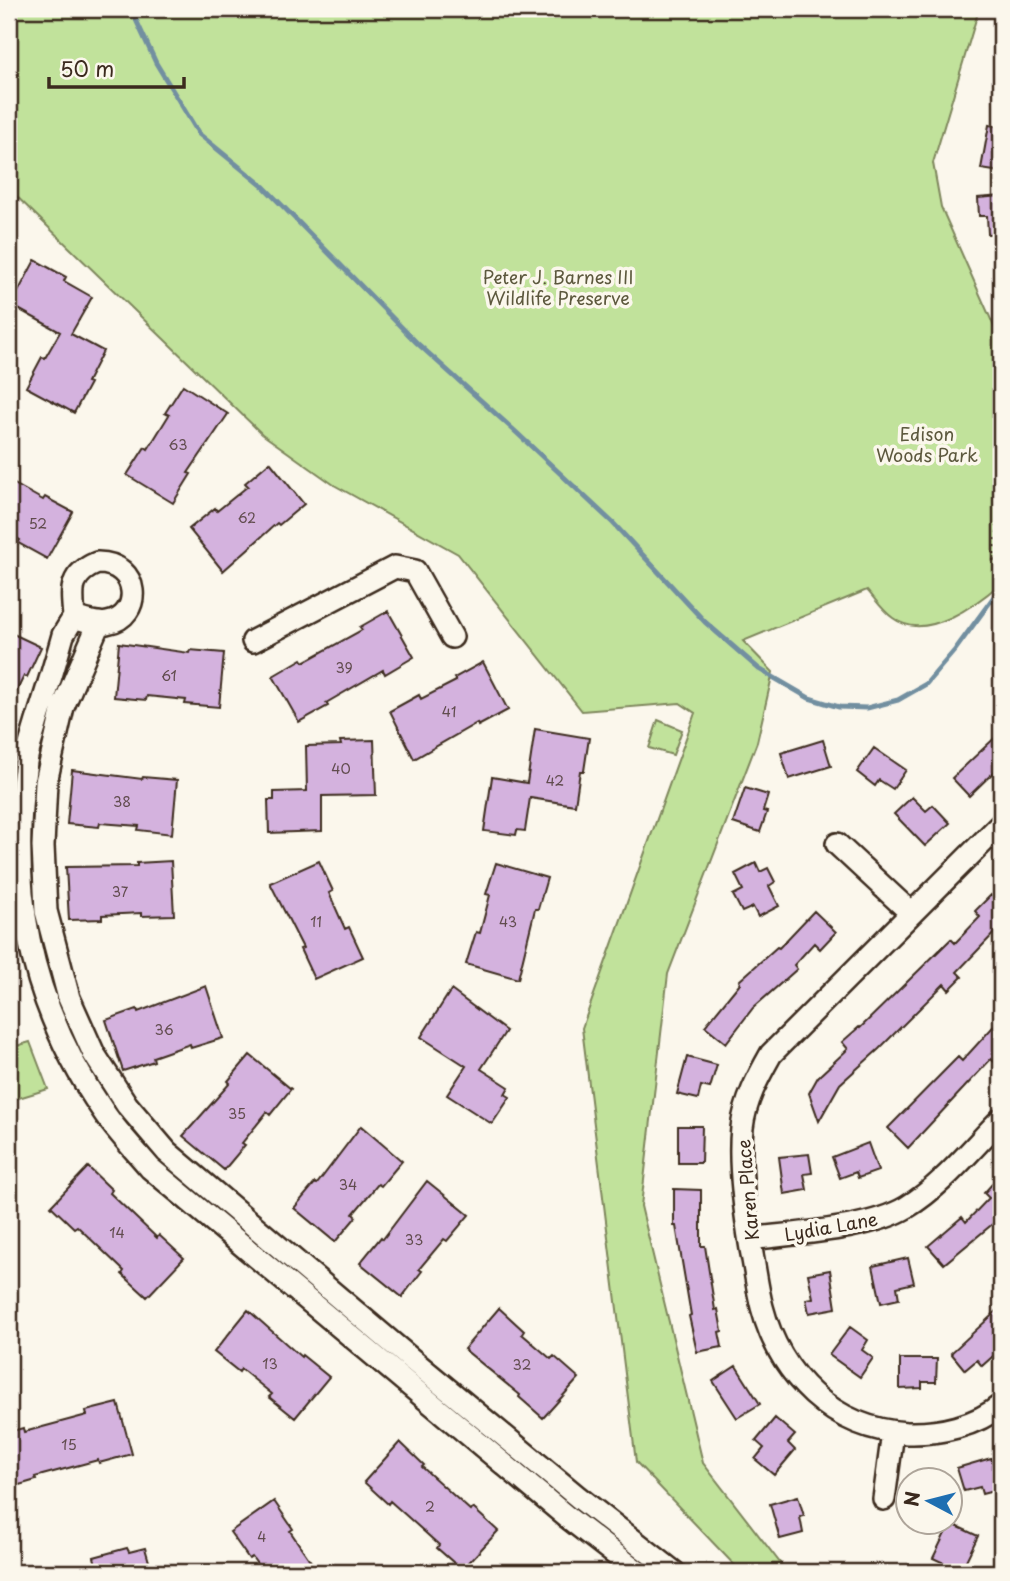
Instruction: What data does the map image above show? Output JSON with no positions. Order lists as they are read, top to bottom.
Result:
{
  "streets": {
    "street": ["Karen Place", "Lydia Lane"]
  },
  "crossings": [
    ["Karen Place", "Lydia Lane"]
  ],
  "parks": ["Peter J. Barnes III Wildlife Preserve", "Edison Woods Park"],
  "house_numbers": [
    "63",
    "62",
    "52",
    "39",
    "61",
    "41",
    "40",
    "42",
    "38",
    "37",
    "11",
    "43",
    "36",
    "35",
    "34",
    "14",
    "33",
    "13",
    "32",
    "15",
    "2",
    "4"
  ],
  "scale_bar": "50 m",
  "north": "left"
}
